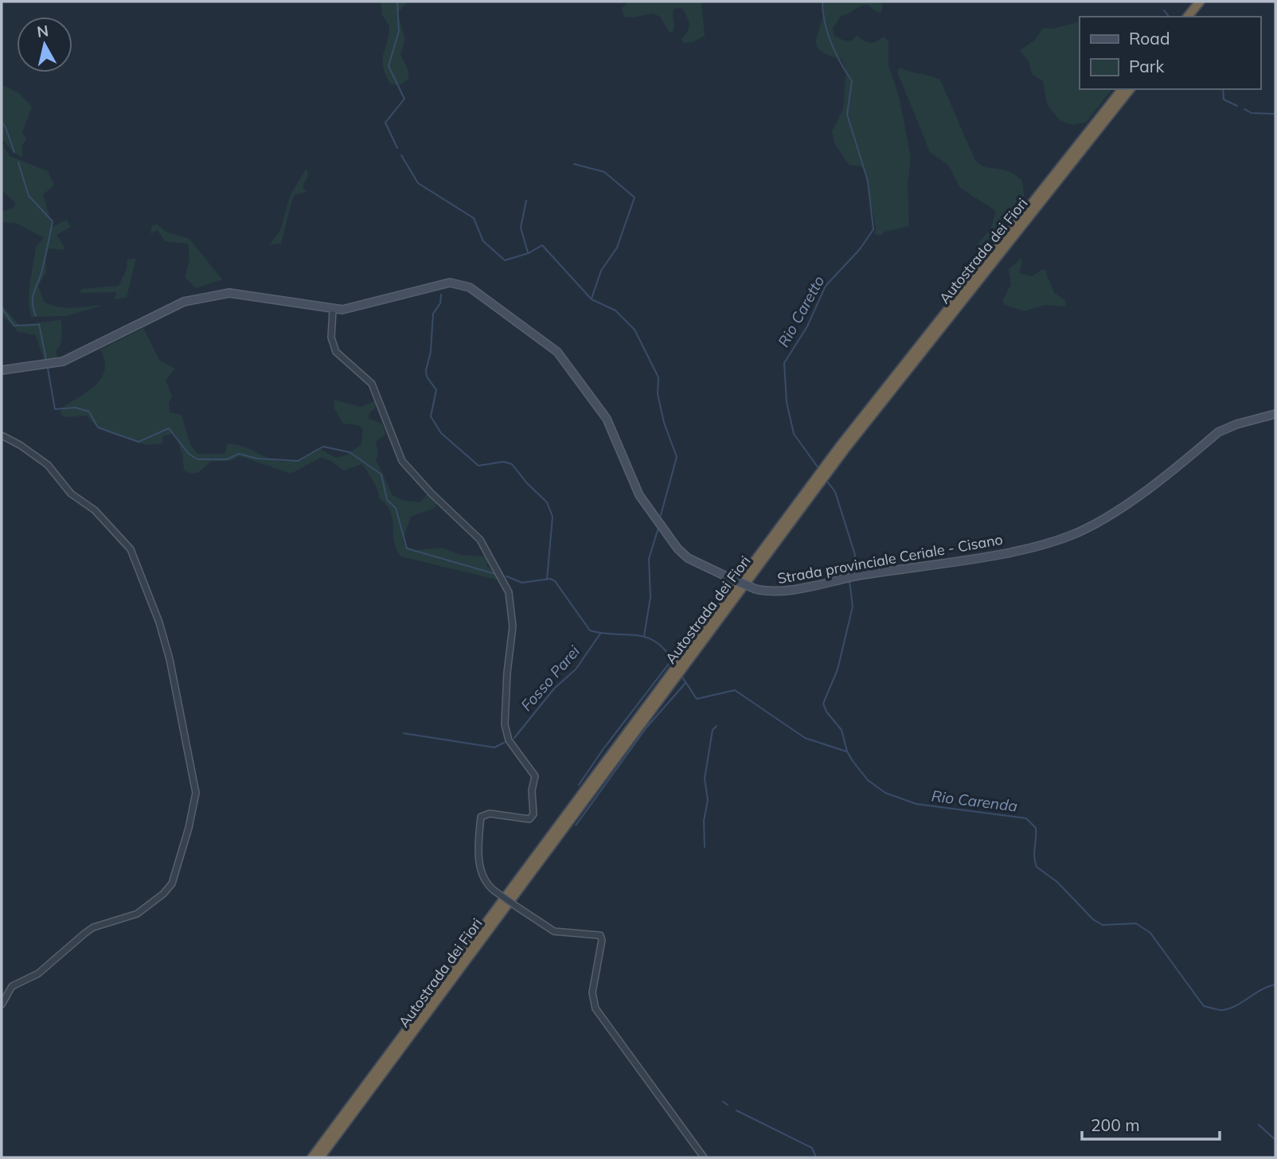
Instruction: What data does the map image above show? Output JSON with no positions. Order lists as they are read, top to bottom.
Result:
{
  "streets": {
    "highway": ["Autostrada dei Fiori"],
    "main road": ["Strada provinciale Ceriale - Cisano"]
  },
  "water": ["Rio Caretto", "Fosso Parei", "Rio Carenda"],
  "legend": ["Road", "Park"],
  "scale_bar": "200 m",
  "north": "top"
}
